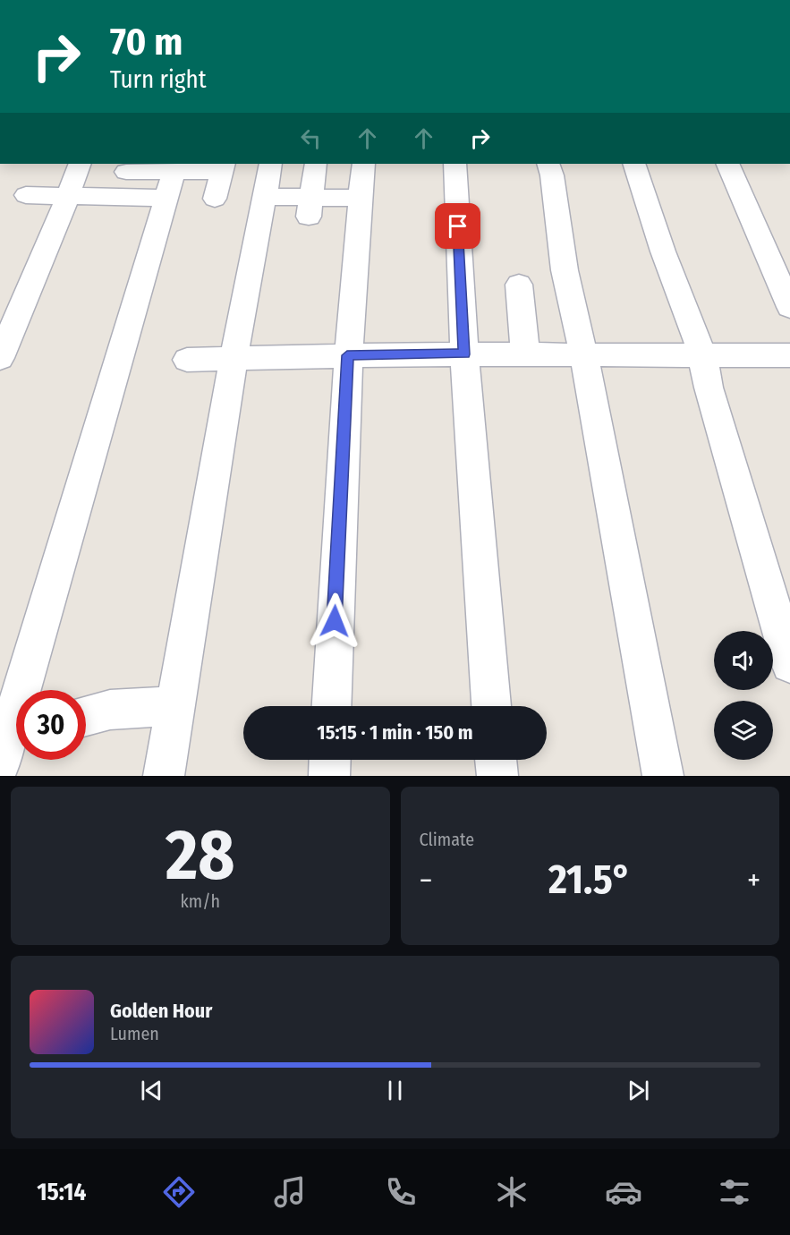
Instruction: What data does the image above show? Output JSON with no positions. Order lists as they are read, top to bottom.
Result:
{
  "page": {
    "turn": ["70 m", "Turn right"],
    "limit": "30",
    "trip": "15:15 · 1 min · 150 m",
    "tile": [
      ["28", "km/h"],
      "Climate"
    ],
    "heat": ["−", "21.5°", "+"],
    "song": ["Golden Hour", "Lumen"],
    "tabs": "15:14"
  }
}
